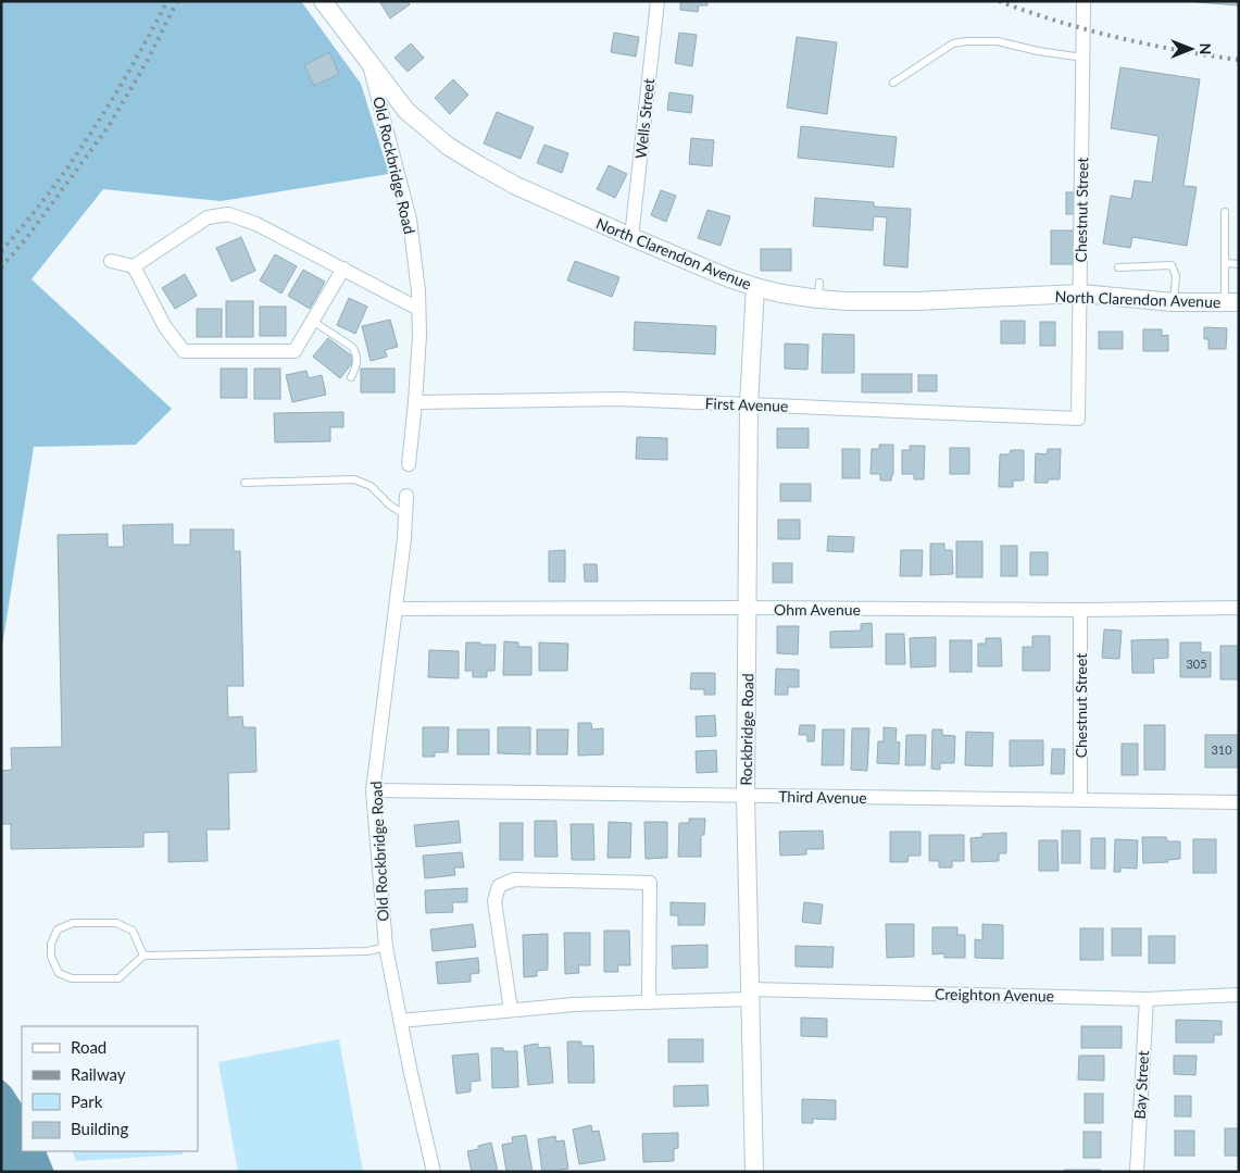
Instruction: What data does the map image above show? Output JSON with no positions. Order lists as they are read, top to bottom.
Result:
{
  "streets": {
    "street": [
      "Wells Street",
      "Old Rockbridge Road",
      "Chestnut Street",
      "North Clarendon Avenue",
      "First Avenue",
      "Ohm Avenue",
      "Rockbridge Road",
      "Third Avenue",
      "Creighton Avenue",
      "Bay Street"
    ]
  },
  "crossings": [
    ["Wells Street", "North Clarendon Avenue"],
    ["Old Rockbridge Road", "North Clarendon Avenue"],
    ["Old Rockbridge Road", "First Avenue"],
    ["Old Rockbridge Road", "Ohm Avenue"],
    ["Old Rockbridge Road", "Third Avenue"],
    ["Old Rockbridge Road", "Creighton Avenue"],
    ["Chestnut Street", "North Clarendon Avenue"],
    ["Chestnut Street", "First Avenue"],
    ["Chestnut Street", "Ohm Avenue"],
    ["Chestnut Street", "Third Avenue"],
    ["North Clarendon Avenue", "Rockbridge Road"],
    ["First Avenue", "Rockbridge Road"],
    ["Ohm Avenue", "Rockbridge Road"],
    ["Rockbridge Road", "Third Avenue"],
    ["Rockbridge Road", "Creighton Avenue"],
    ["Creighton Avenue", "Bay Street"]
  ],
  "house_numbers": ["305", "310"],
  "legend": [
    "Road",
    "Railway",
    "Park",
    "Building"
  ],
  "north": "right"
}
